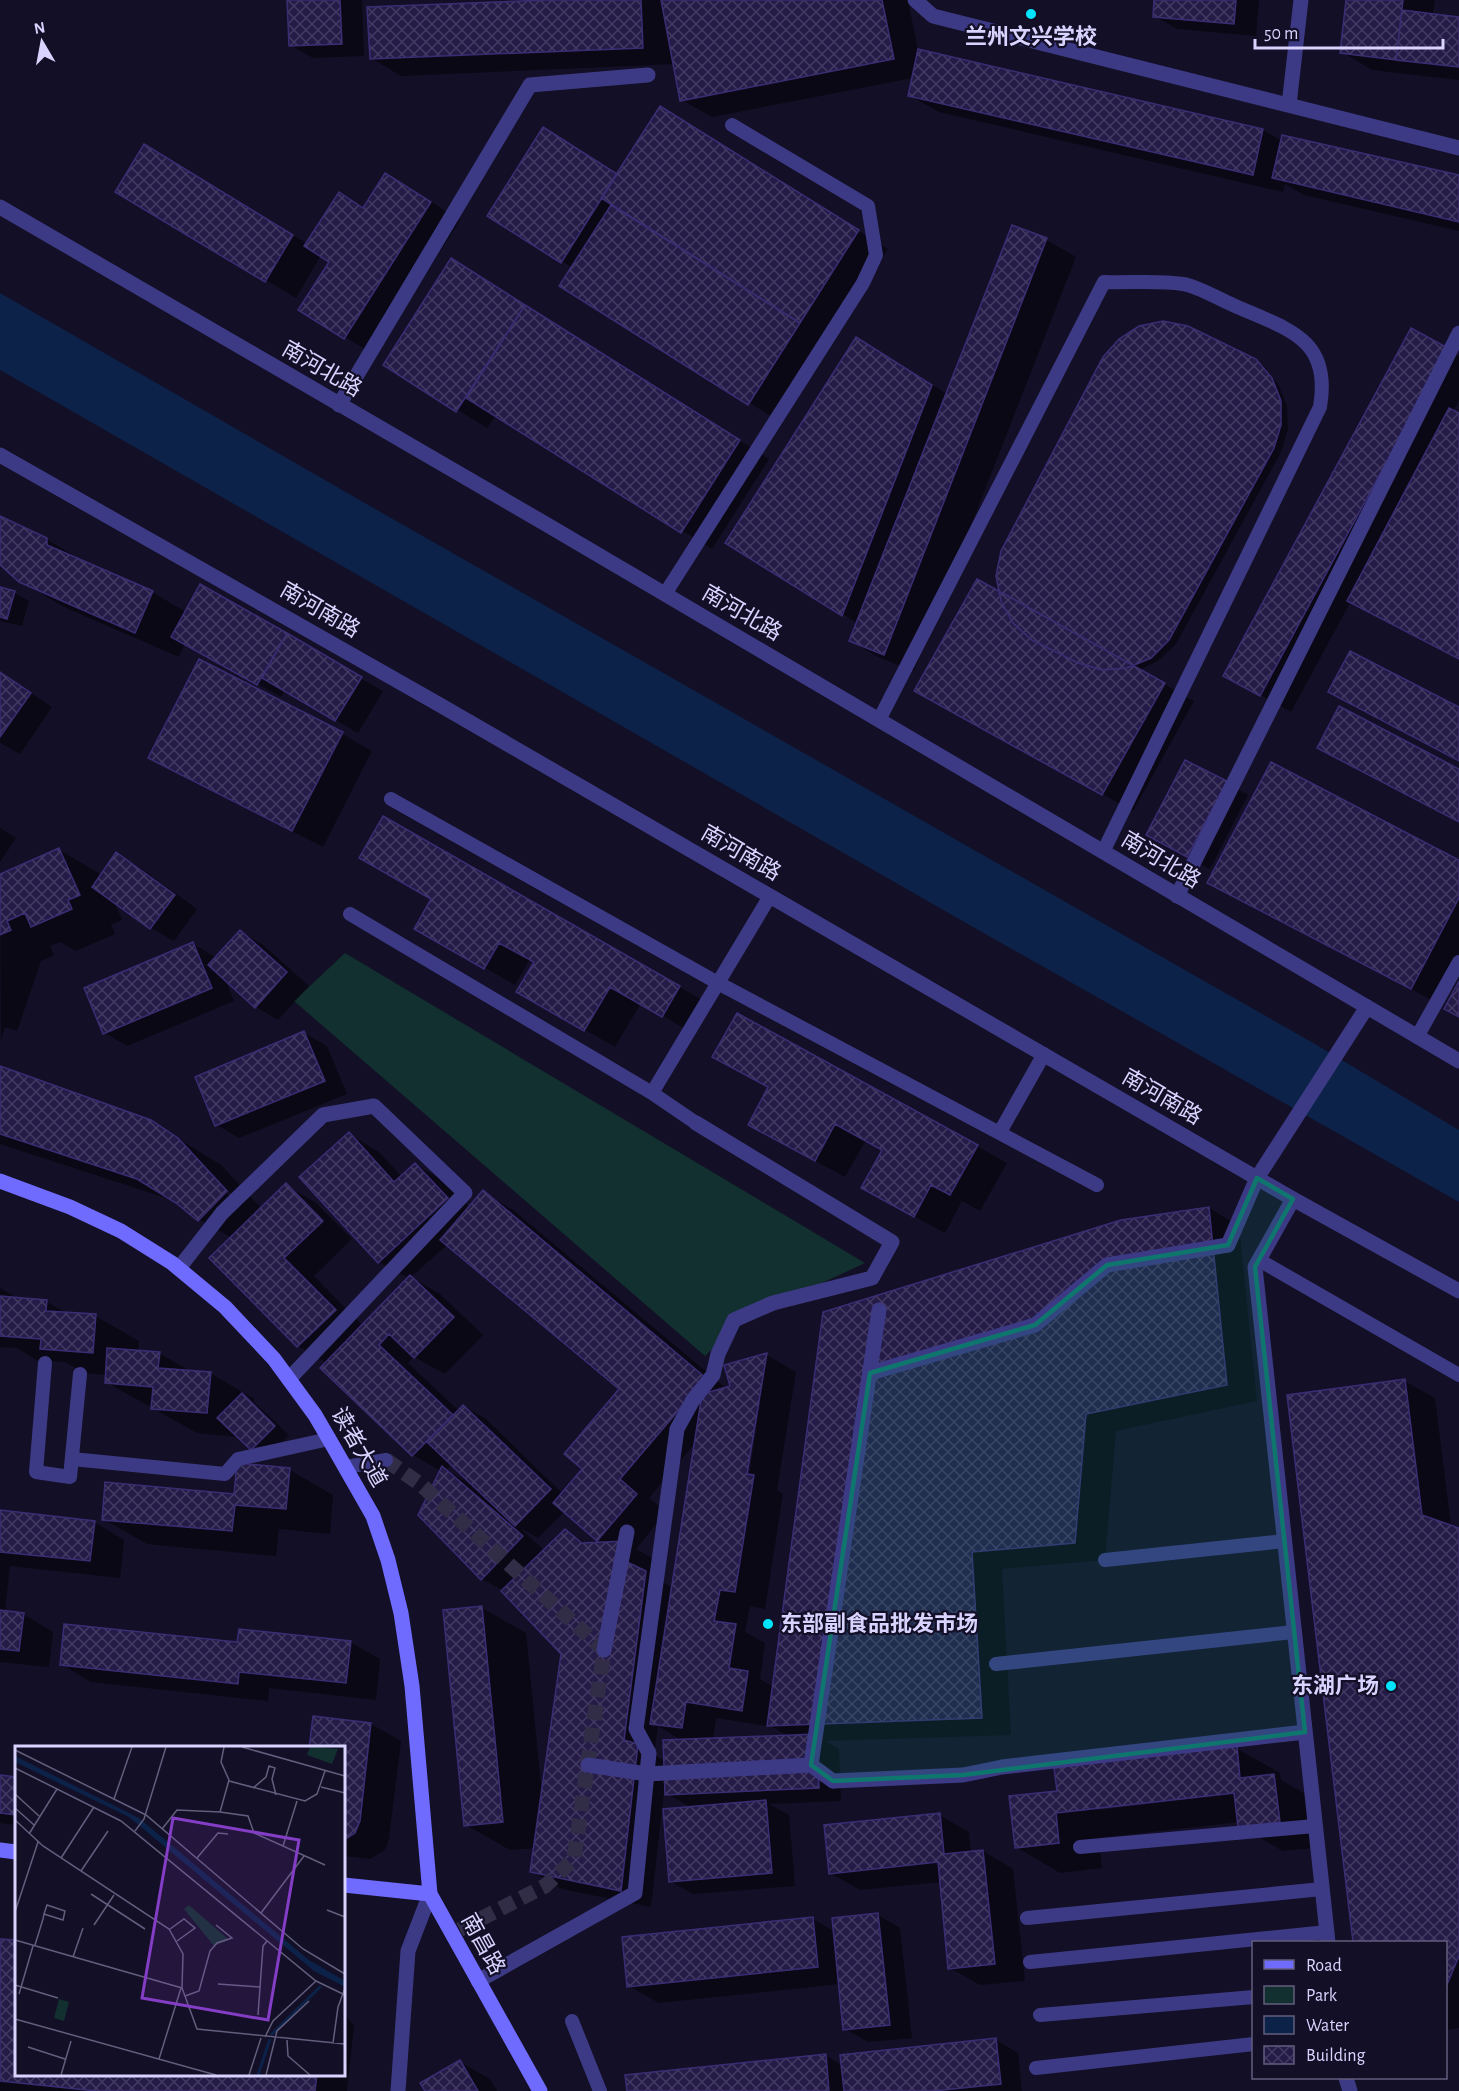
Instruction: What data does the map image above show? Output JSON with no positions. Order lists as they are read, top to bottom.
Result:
{
  "streets": {
    "main road": ["读者大道", "南昌路"],
    "street": ["南河北路", "南河南路"]
  },
  "crossings": [
    ["读者大道", "南昌路"]
  ],
  "places": ["兰州文兴学校", "东部副食品批发市场", "东湖广场"],
  "legend": [
    "Road",
    "Park",
    "Water",
    "Building"
  ],
  "scale_bar": "50 m",
  "north": "top"
}
